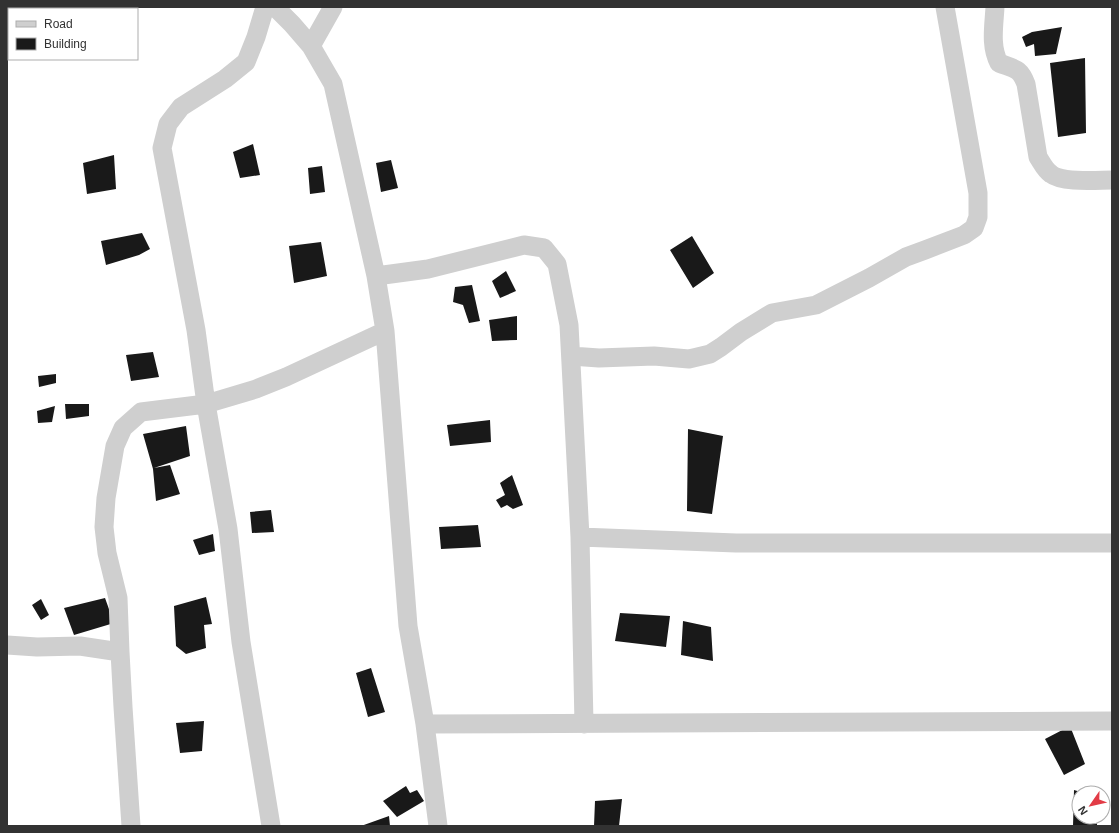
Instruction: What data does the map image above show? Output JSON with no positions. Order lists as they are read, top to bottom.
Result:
{
  "legend": ["Road", "Building"],
  "north": "bottom left"
}
